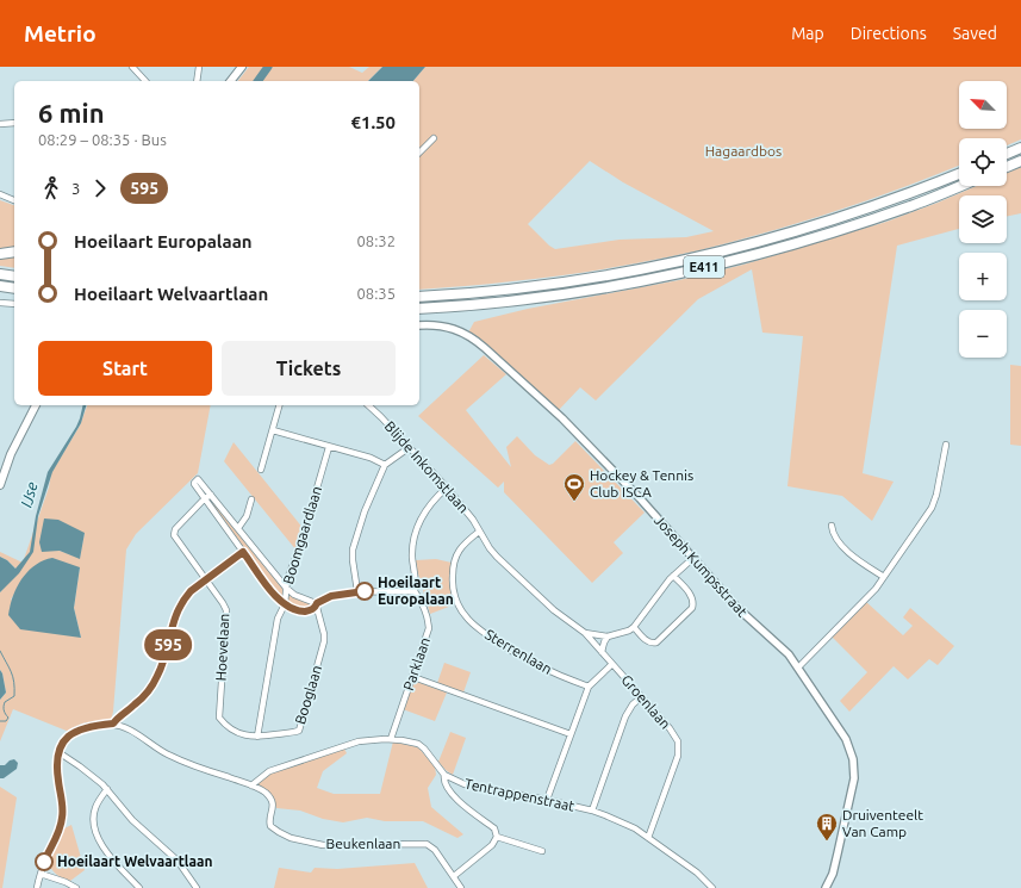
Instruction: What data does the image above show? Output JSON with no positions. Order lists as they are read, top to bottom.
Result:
{
  "streets": {
    "highway": ["E411"],
    "street": [
      "Blijde Inkomstlaan",
      "Boomgaardlaan",
      "Joseph Kumpsstraat",
      "Hoevelaan",
      "Sterrenlaan",
      "Parklaan",
      "Booglaan",
      "Groenlaan",
      "Tentrappenstraat",
      "Beukenlaan"
    ]
  },
  "crossings": [
    ["Blijde Inkomstlaan", "Sterrenlaan"],
    ["Blijde Inkomstlaan", "Parklaan"],
    ["Blijde Inkomstlaan", "Groenlaan"],
    ["Boomgaardlaan", "Booglaan"],
    ["Hoevelaan", "Booglaan"],
    ["Parklaan", "Tentrappenstraat"],
    ["Groenlaan", "Tentrappenstraat"],
    ["Tentrappenstraat", "Beukenlaan"]
  ],
  "water": ["IJse"],
  "parks": ["Hagaardbos"],
  "places": {
    "sports": ["Hockey & Tennis Club ISCA"],
    "other": ["Hoeilaart Europalaan", "Hoeilaart Welvaartlaan"],
    "building": ["Druiventeelt Van Camp"]
  },
  "lines": ["bus line 595"],
  "north": "top left",
  "page": {
    "header": "Metrio",
    "nav": ["Map", "Directions", "Saved"],
    "on_map": "595",
    "map_buttons": ["+", "−"],
    "heading": ["6 min", "08:29 – 08:35 · Bus", "€1.50"],
    "legs": ["3", "595"],
    "list": [
      {
        "name": "Hoeilaart Europalaan",
        "value": "08:32"
      },
      {
        "name": "Hoeilaart Welvaartlaan",
        "value": "08:35"
      }
    ],
    "buttons": ["Start", "Tickets"]
  }
}
